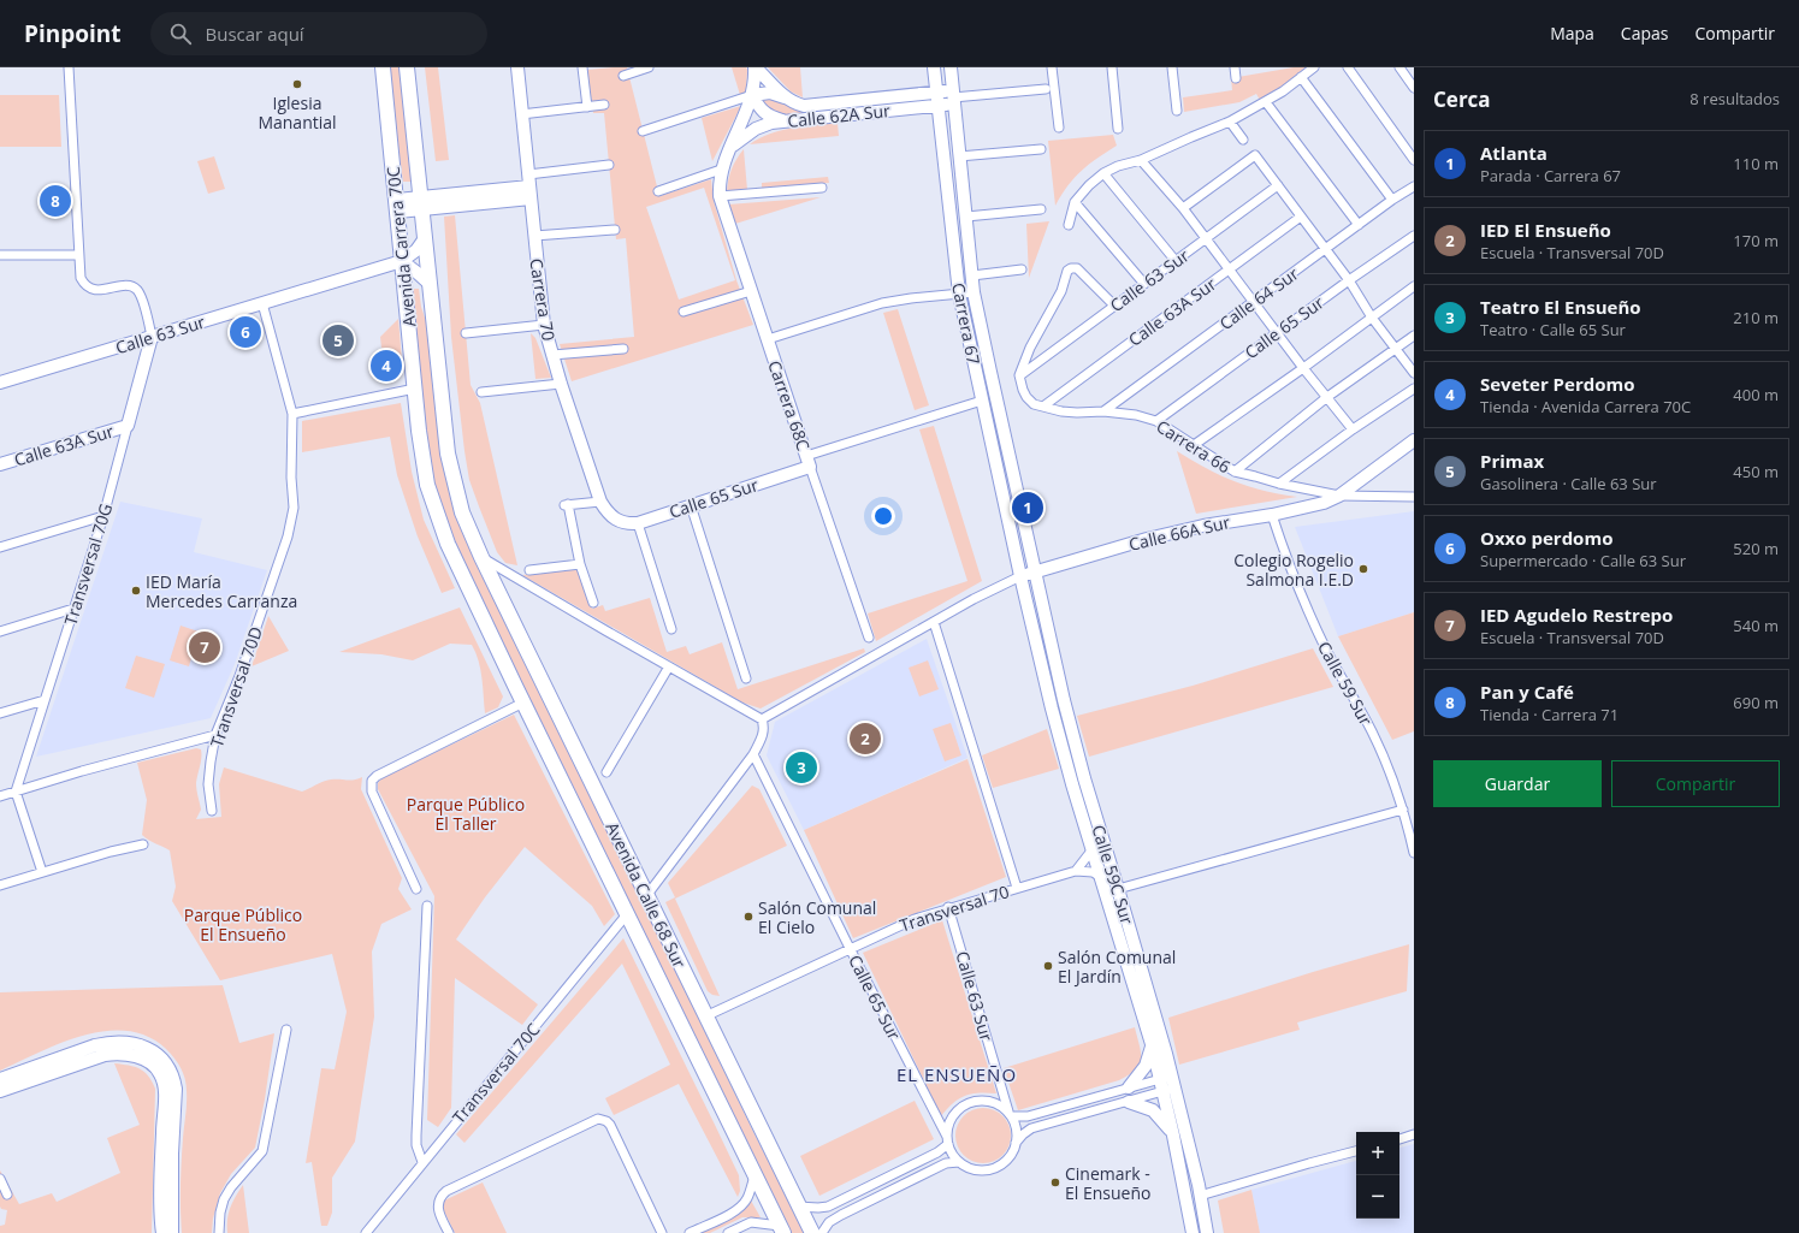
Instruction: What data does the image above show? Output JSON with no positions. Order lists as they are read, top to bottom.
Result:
{
  "streets": {
    "main road": ["Avenida Carrera 70C", "Avenida Calle 68 Sur"],
    "street": [
      "Calle 62A Sur",
      "Calle 63 Sur",
      "Calle 64 Sur",
      "Carrera 70",
      "Calle 63A Sur",
      "Carrera 67",
      "Calle 65 Sur",
      "Carrera 68C",
      "Carrera 66",
      "Calle 66A Sur",
      "Transversal 70G",
      "Calle 59 Sur",
      "Transversal 70D",
      "Calle 59C Sur",
      "Transversal 70",
      "Transversal 70C"
    ]
  },
  "crossings": [
    ["Calle 62A Sur", "Carrera 67"],
    ["Calle 62A Sur", "Carrera 68C"],
    ["Avenida Carrera 70C", "Calle 63 Sur"],
    ["Avenida Carrera 70C", "Avenida Calle 68 Sur"],
    ["Calle 63 Sur", "Calle 65 Sur"],
    ["Calle 63 Sur", "Carrera 66"],
    ["Calle 63 Sur", "Transversal 70G"],
    ["Calle 63 Sur", "Transversal 70D"],
    ["Calle 63 Sur", "Transversal 70"],
    ["Calle 64 Sur", "Carrera 66"],
    ["Carrera 70", "Calle 65 Sur"],
    ["Calle 63A Sur", "Carrera 66"],
    ["Calle 63A Sur", "Transversal 70G"],
    ["Carrera 67", "Calle 65 Sur"],
    ["Carrera 67", "Calle 66A Sur"],
    ["Carrera 67", "Calle 59C Sur"],
    ["Calle 65 Sur", "Carrera 68C"],
    ["Calle 65 Sur", "Carrera 66"],
    ["Calle 65 Sur", "Transversal 70"],
    ["Carrera 66", "Calle 66A Sur"],
    ["Calle 66A Sur", "Calle 59 Sur"],
    ["Calle 66A Sur", "Calle 59C Sur"],
    ["Calle 59C Sur", "Transversal 70"],
    ["Avenida Calle 68 Sur", "Transversal 70"],
    ["Avenida Calle 68 Sur", "Transversal 70C"]
  ],
  "districts": ["EL ENSUEÑO"],
  "parks": ["Parque Público El Taller", "Parque Público El Ensueño"],
  "places": [
    "Iglesia Manantial",
    "Colegio Rogelio Salmona I.E.D",
    "IED María Mercedes Carranza",
    "Salón Comunal El Cielo",
    "Salón Comunal El Jardín",
    "Cinemark - El Ensueño"
  ],
  "page": {
    "header": "Pinpoint",
    "search": "Buscar aquí",
    "nav": ["Mapa", "Capas", "Compartir"],
    "heading": ["Cerca", "8 resultados"],
    "list": [
      {
        "mark": "1",
        "name": "Atlanta",
        "note": "Parada · Carrera 67",
        "value": "110 m"
      },
      {
        "mark": "2",
        "name": "IED El Ensueño",
        "note": "Escuela · Transversal 70D",
        "value": "170 m"
      },
      {
        "mark": "3",
        "name": "Teatro El Ensueño",
        "note": "Teatro · Calle 65 Sur",
        "value": "210 m"
      },
      {
        "mark": "4",
        "name": "Seveter Perdomo",
        "note": "Tienda · Avenida Carrera 70C",
        "value": "400 m"
      },
      {
        "mark": "5",
        "name": "Primax",
        "note": "Gasolinera · Calle 63 Sur",
        "value": "450 m"
      },
      {
        "mark": "6",
        "name": "Oxxo perdomo",
        "note": "Supermercado · Calle 63 Sur",
        "value": "520 m"
      },
      {
        "mark": "7",
        "name": "IED Agudelo Restrepo",
        "note": "Escuela · Transversal 70D",
        "value": "540 m"
      },
      {
        "mark": "8",
        "name": "Pan y Café",
        "note": "Tienda · Carrera 71",
        "value": "690 m"
      }
    ],
    "pins": [
      "8",
      "6",
      "5",
      "4",
      "1",
      "7",
      "2",
      "3"
    ],
    "buttons": ["Guardar", "Compartir"],
    "map_buttons": ["+", "−"]
  }
}
